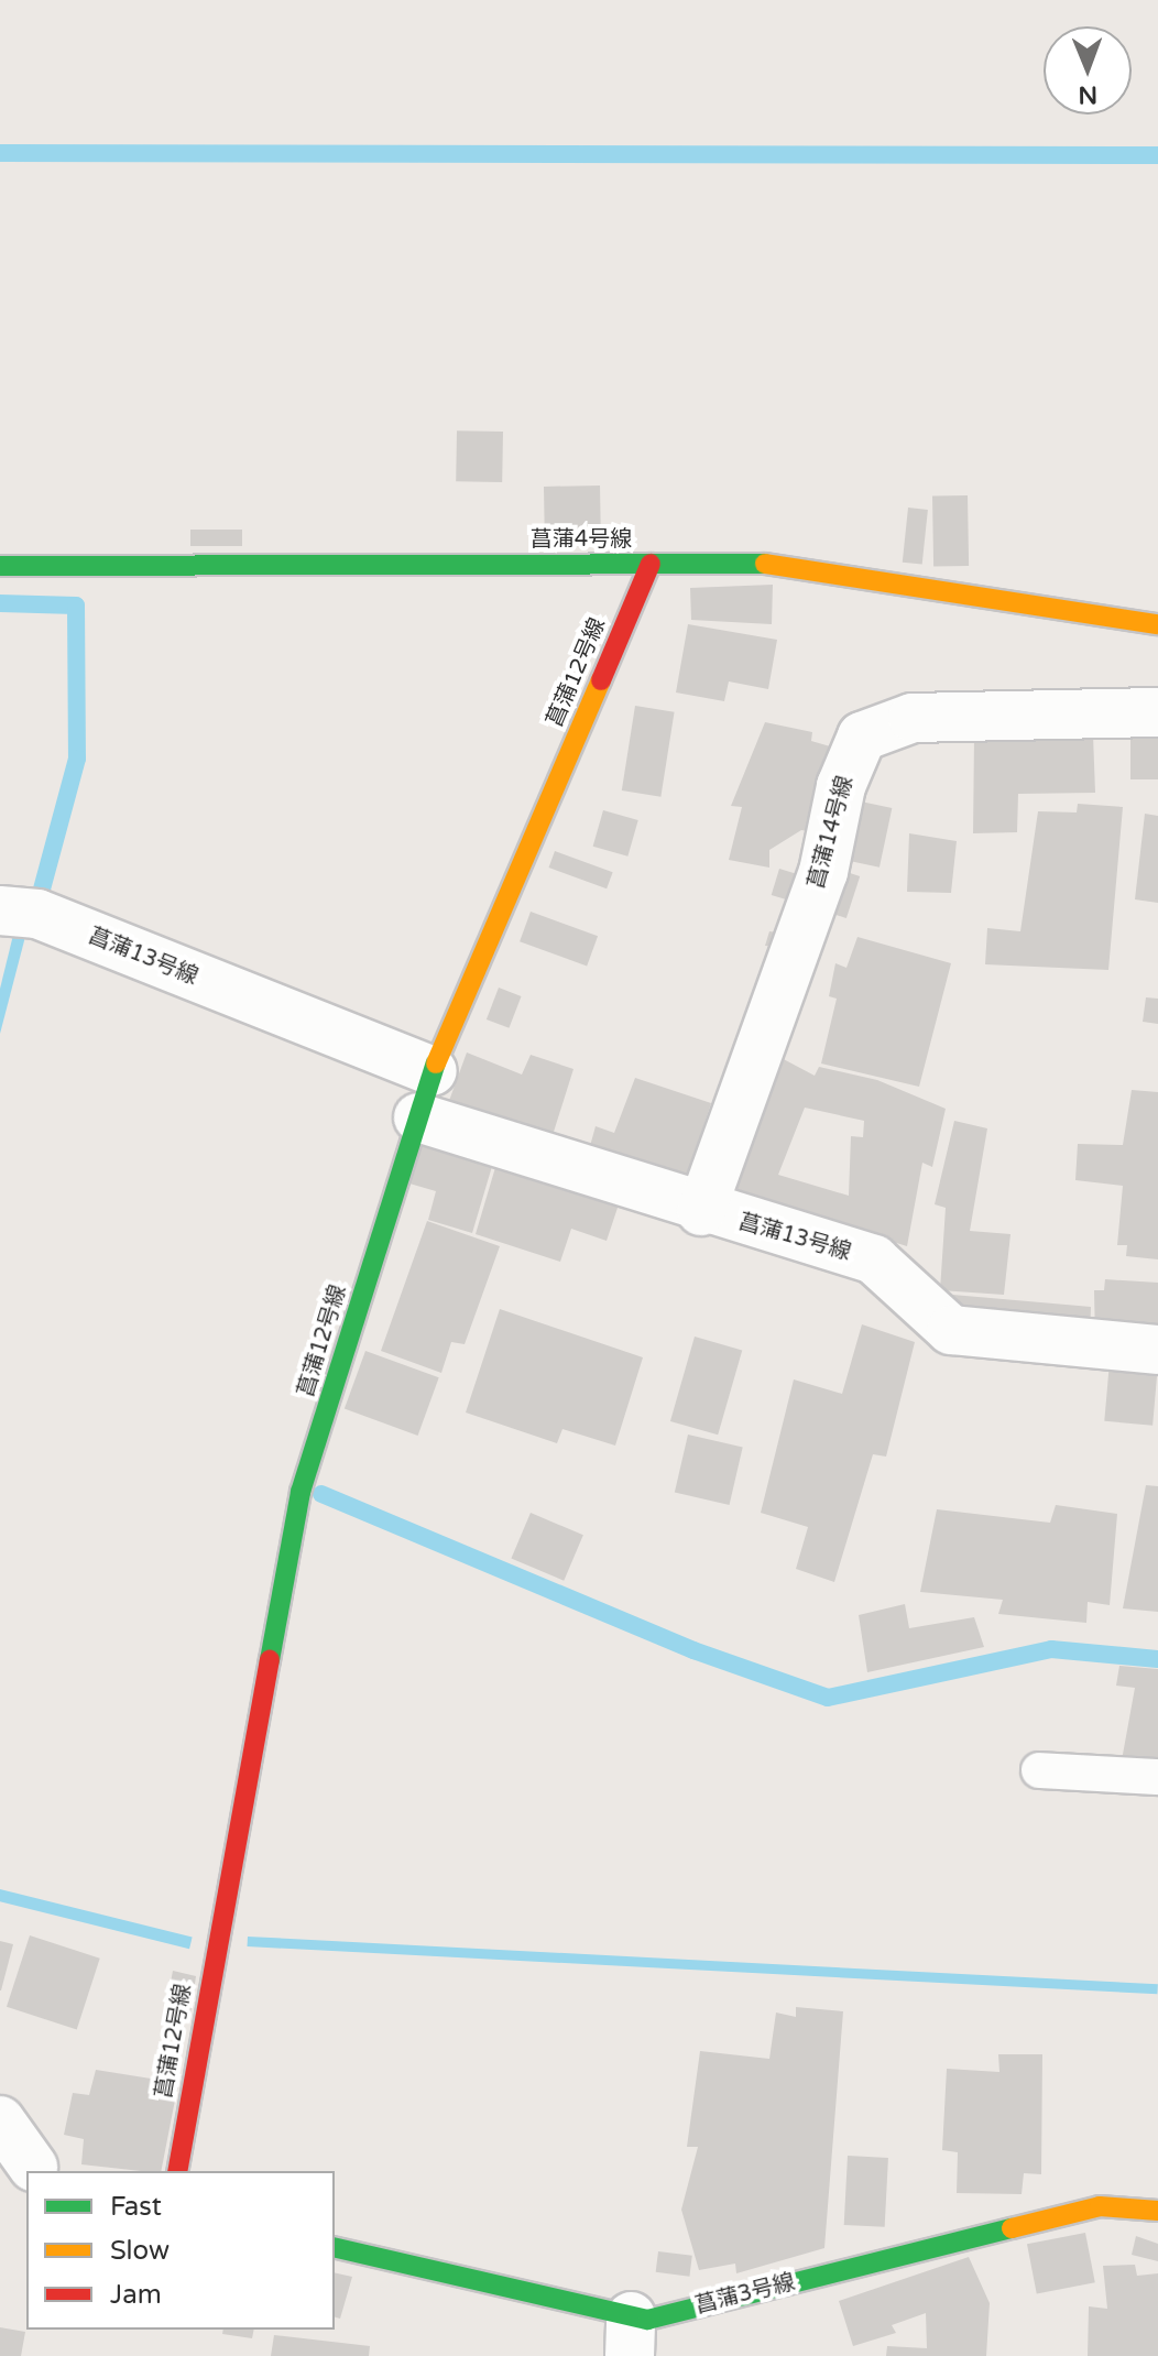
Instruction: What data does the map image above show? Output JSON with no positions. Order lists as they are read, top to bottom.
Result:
{
  "streets": {
    "street": [
      "菖蒲4号線",
      "菖蒲12号線",
      "菖蒲14号線",
      "菖蒲13号線",
      "菖蒲3号線"
    ]
  },
  "crossings": [
    ["菖蒲4号線", "菖蒲12号線"],
    ["菖蒲12号線", "菖蒲13号線"],
    ["菖蒲14号線", "菖蒲13号線"]
  ],
  "legend": ["Fast", "Slow", "Jam"],
  "north": "bottom"
}
